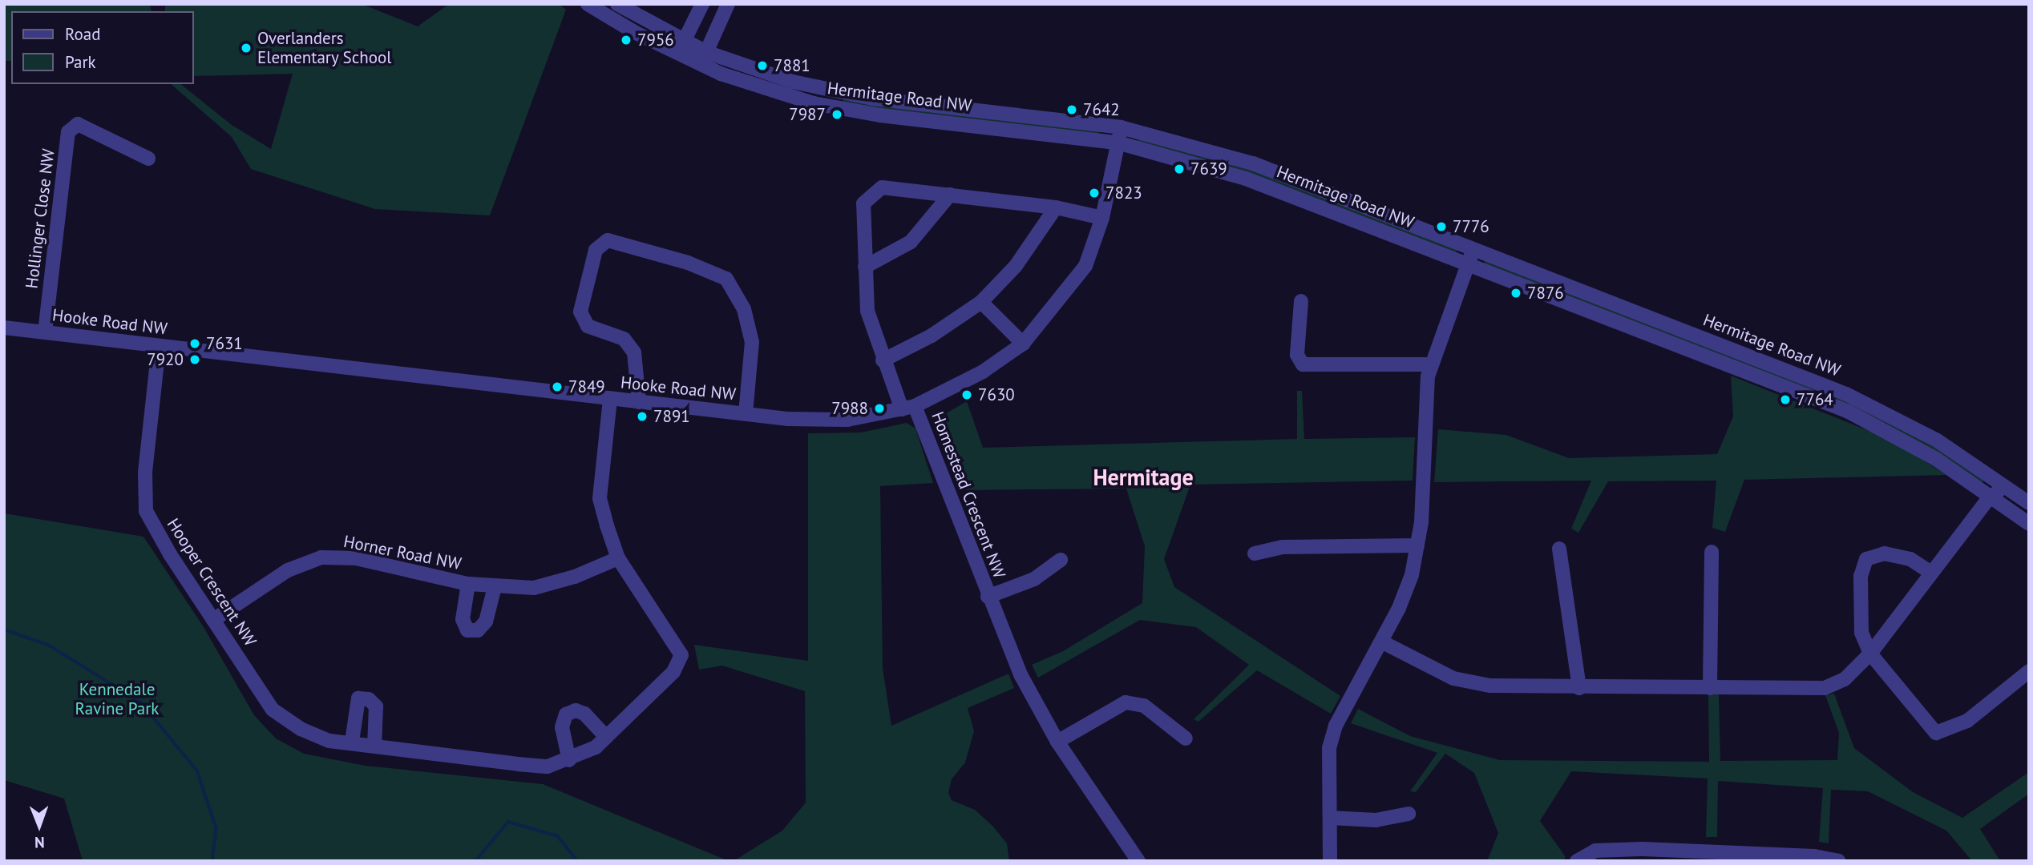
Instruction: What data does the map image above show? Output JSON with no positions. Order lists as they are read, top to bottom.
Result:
{
  "streets": {
    "street": [
      "Hermitage Road NW",
      "Hollinger Close NW",
      "Hooke Road NW",
      "Homestead Crescent NW",
      "Horner Road NW",
      "Hooper Crescent NW"
    ]
  },
  "crossings": [
    ["Hermitage Road NW", "Hooke Road NW"],
    ["Hollinger Close NW", "Hooke Road NW"],
    ["Hooke Road NW", "Homestead Crescent NW"],
    ["Hooke Road NW", "Hooper Crescent NW"],
    ["Horner Road NW", "Hooper Crescent NW"]
  ],
  "districts": ["Hermitage"],
  "parks": ["Kennedale Ravine Park"],
  "places": [
    "7956",
    "Overlanders Elementary School",
    "7881",
    "7642",
    "7987",
    "7639",
    "7823",
    "7776",
    "7876",
    "7631",
    "7920",
    "7849",
    "7630",
    "7764",
    "7988",
    "7891"
  ],
  "legend": ["Road", "Park"],
  "north": "bottom"
}
